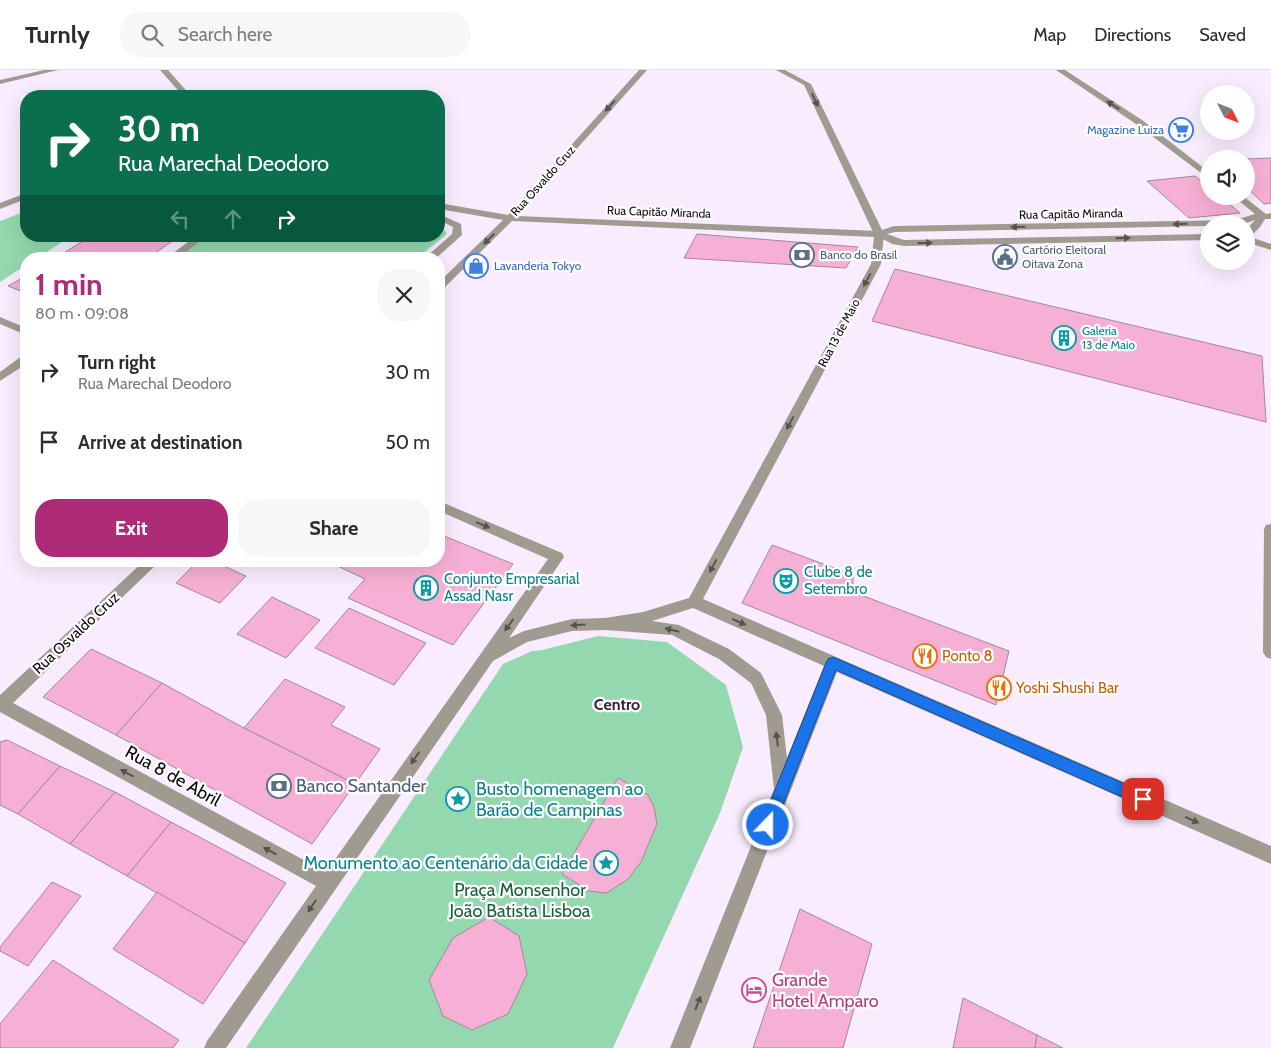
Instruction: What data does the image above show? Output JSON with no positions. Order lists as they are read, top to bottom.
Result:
{
  "streets": {
    "street": [
      "Rua Osvaldo Cruz",
      "Rua Capitão Miranda",
      "Rua 13 de Maio",
      "Rua 8 de Abril"
    ]
  },
  "crossings": [
    ["Rua Osvaldo Cruz", "Rua Capitão Miranda"],
    ["Rua Osvaldo Cruz", "Rua 8 de Abril"],
    ["Rua Capitão Miranda", "Rua 13 de Maio"]
  ],
  "one_way": ["Rua Osvaldo Cruz", "Rua 13 de Maio", "Rua 8 de Abril"],
  "districts": ["Centro"],
  "parks": ["Praça Monsenhor João Batista Lisboa"],
  "places": {
    "supermarket": ["Magazine Luiza"],
    "bank": ["Banco do Brasil", "Banco Santander"],
    "public building": ["Cartório Eleitoral Oitava Zona"],
    "shop": ["Lavanderia Tokyo"],
    "building": ["Galeria 13 de Maio", "Conjunto Empresarial Assad Nasr"],
    "theatre": ["Clube 8 de Setembro"],
    "restaurant": ["Ponto 8", "Yoshi Shushi Bar"],
    "place": ["Busto homenagem ao Barão de Campinas", "Monumento ao Centenário da Cidade"],
    "hotel": ["Grande Hotel Amparo"]
  },
  "north": "bottom right",
  "page": {
    "header": "Turnly",
    "search": "Search here",
    "nav": ["Map", "Directions", "Saved"],
    "turn": ["30 m", "Rua Marechal Deodoro"],
    "heading": ["1 min", "80 m · 09:08"],
    "list": [
      {
        "name": "Turn right",
        "note": "Rua Marechal Deodoro",
        "value": "30 m"
      },
      {
        "name": "Arrive at destination",
        "value": "50 m"
      }
    ],
    "buttons": ["Exit", "Share"]
  }
}
